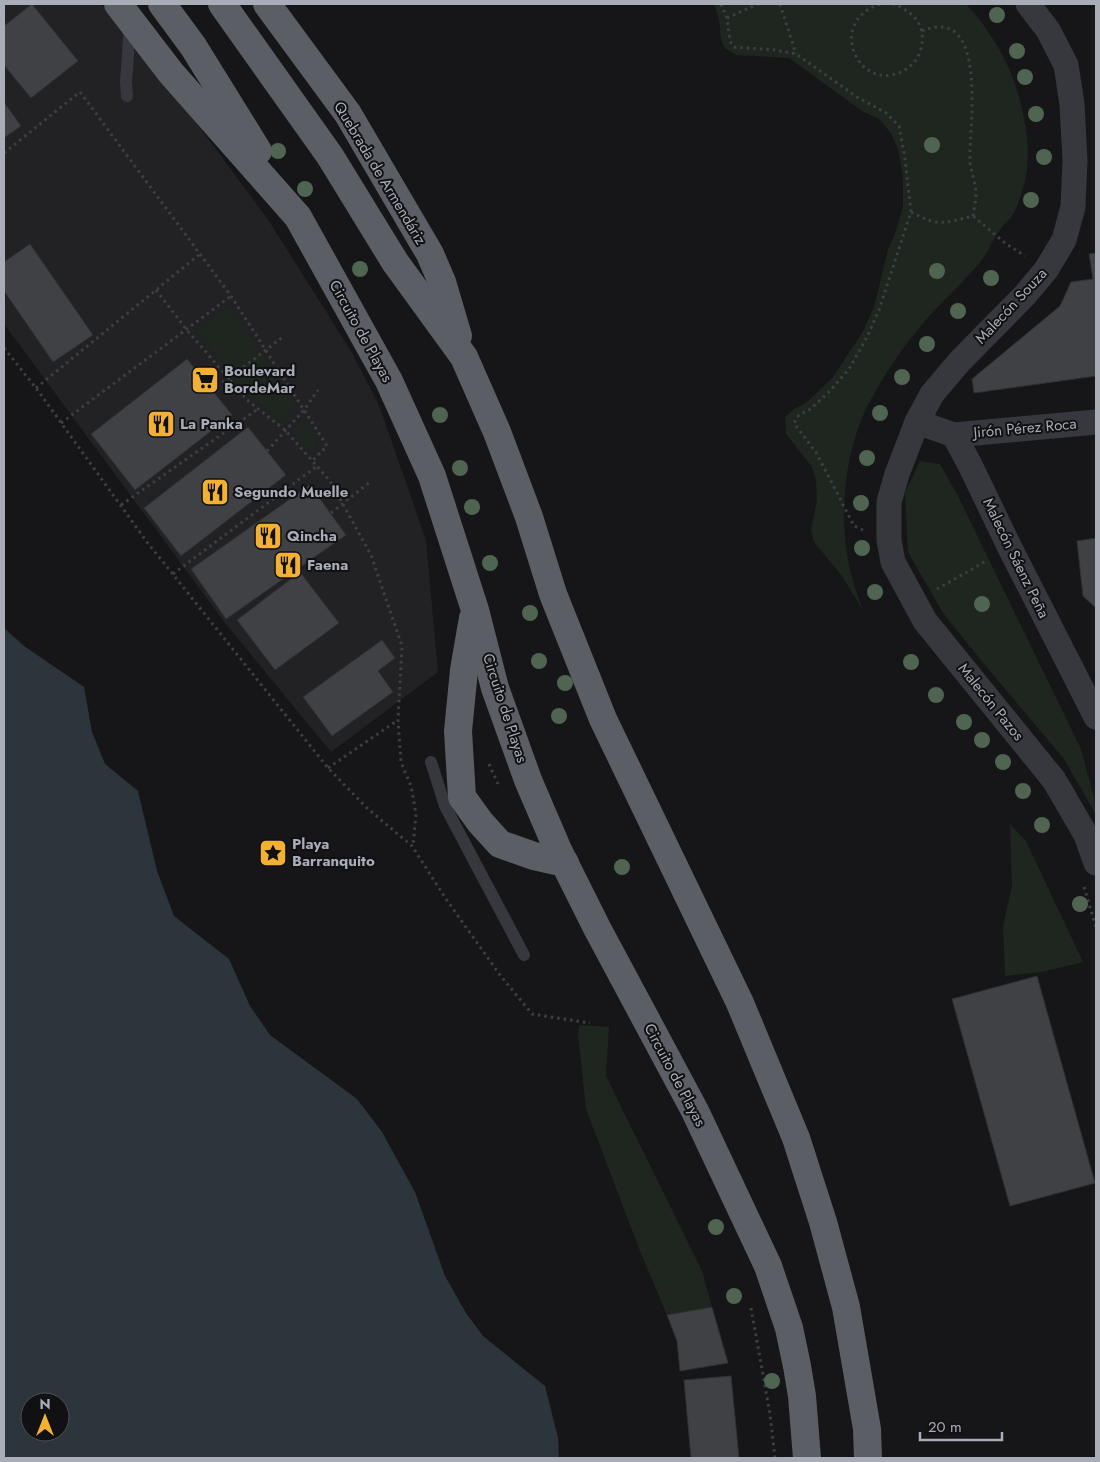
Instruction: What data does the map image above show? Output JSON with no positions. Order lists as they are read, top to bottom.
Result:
{
  "streets": {
    "highway": ["Quebrada de Armendáriz", "Circuito de Playas"],
    "street": [
      "Malecón Souza",
      "Jirón Pérez Roca",
      "Malecón Sáenz Peña",
      "Malecón Pazos"
    ]
  },
  "crossings": [
    ["Malecón Souza", "Malecón Pazos"],
    ["Jirón Pérez Roca", "Malecón Sáenz Peña"]
  ],
  "places": {
    "supermarket": ["Boulevard BordeMar"],
    "restaurant": [
      "La Panka",
      "Segundo Muelle",
      "Qincha",
      "Faena"
    ],
    "place": ["Playa Barranquito"]
  },
  "scale_bar": "20 m",
  "north": "top"
}
